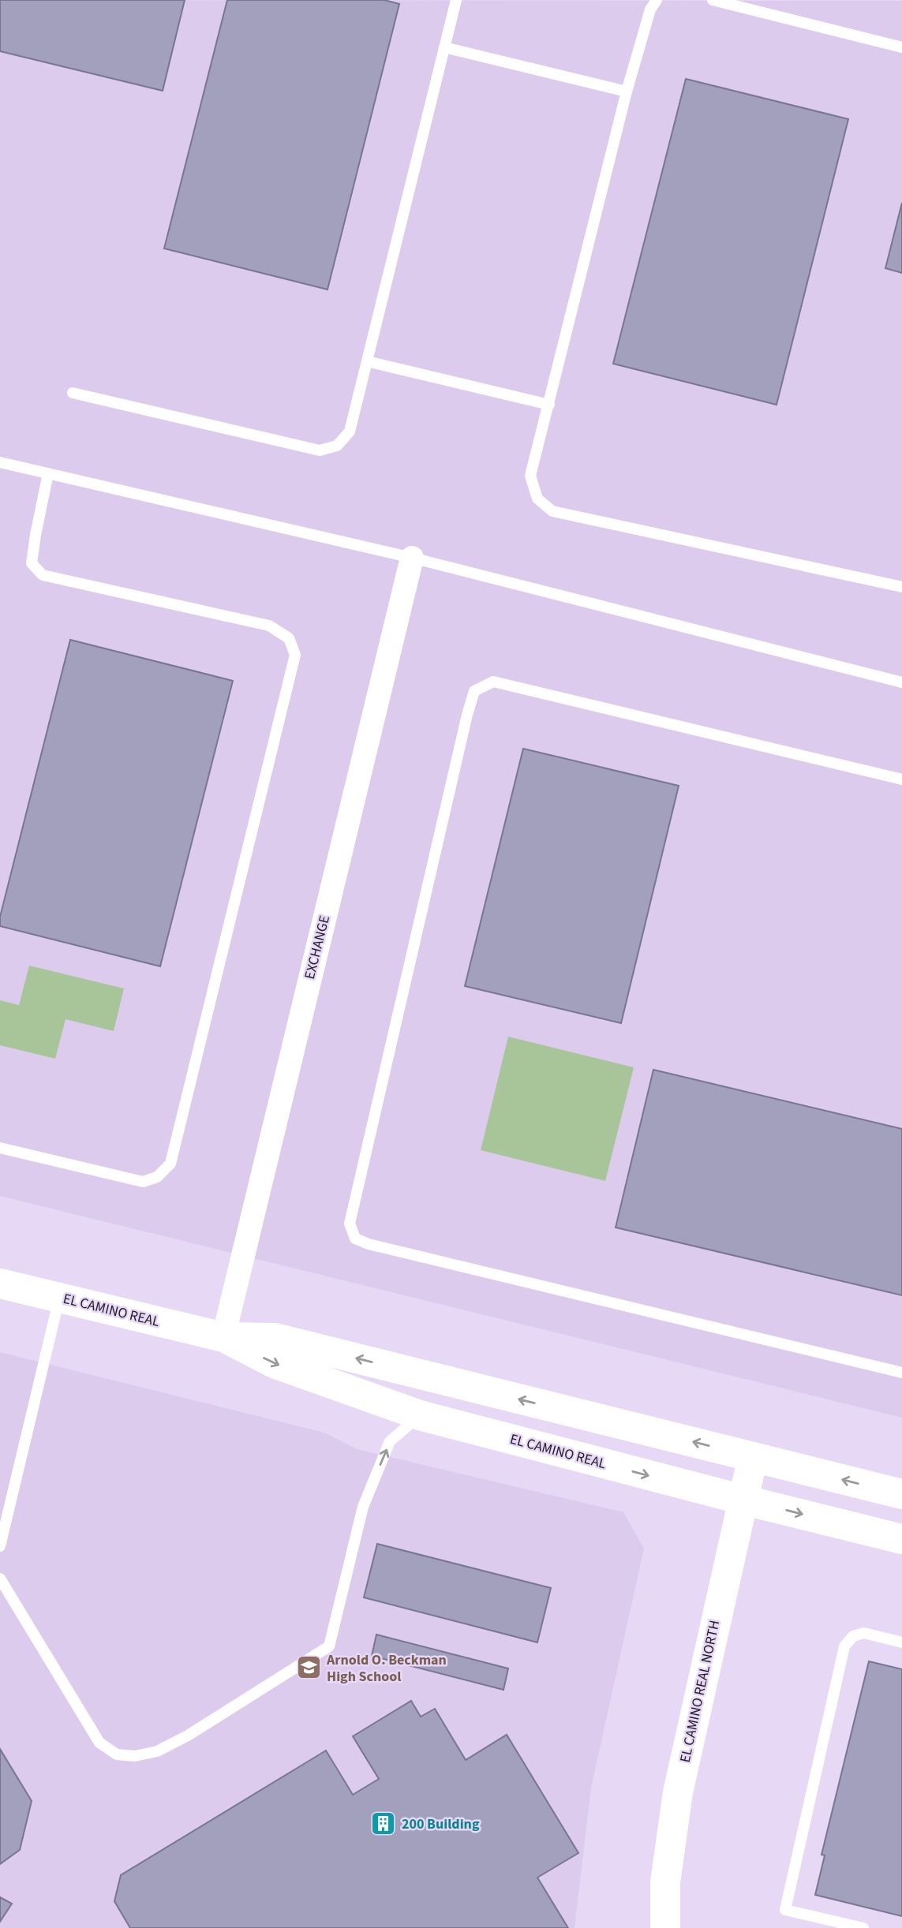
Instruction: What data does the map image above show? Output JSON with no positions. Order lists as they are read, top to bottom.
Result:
{
  "streets": {
    "street": ["EXCHANGE", "EL CAMINO REAL", "EL CAMINO REAL NORTH"]
  },
  "crossings": [
    ["EXCHANGE", "EL CAMINO REAL"],
    ["EL CAMINO REAL", "EL CAMINO REAL NORTH"]
  ],
  "places": {
    "school or university": ["Arnold O. Beckman High School"],
    "building": ["200 Building"]
  }
}
